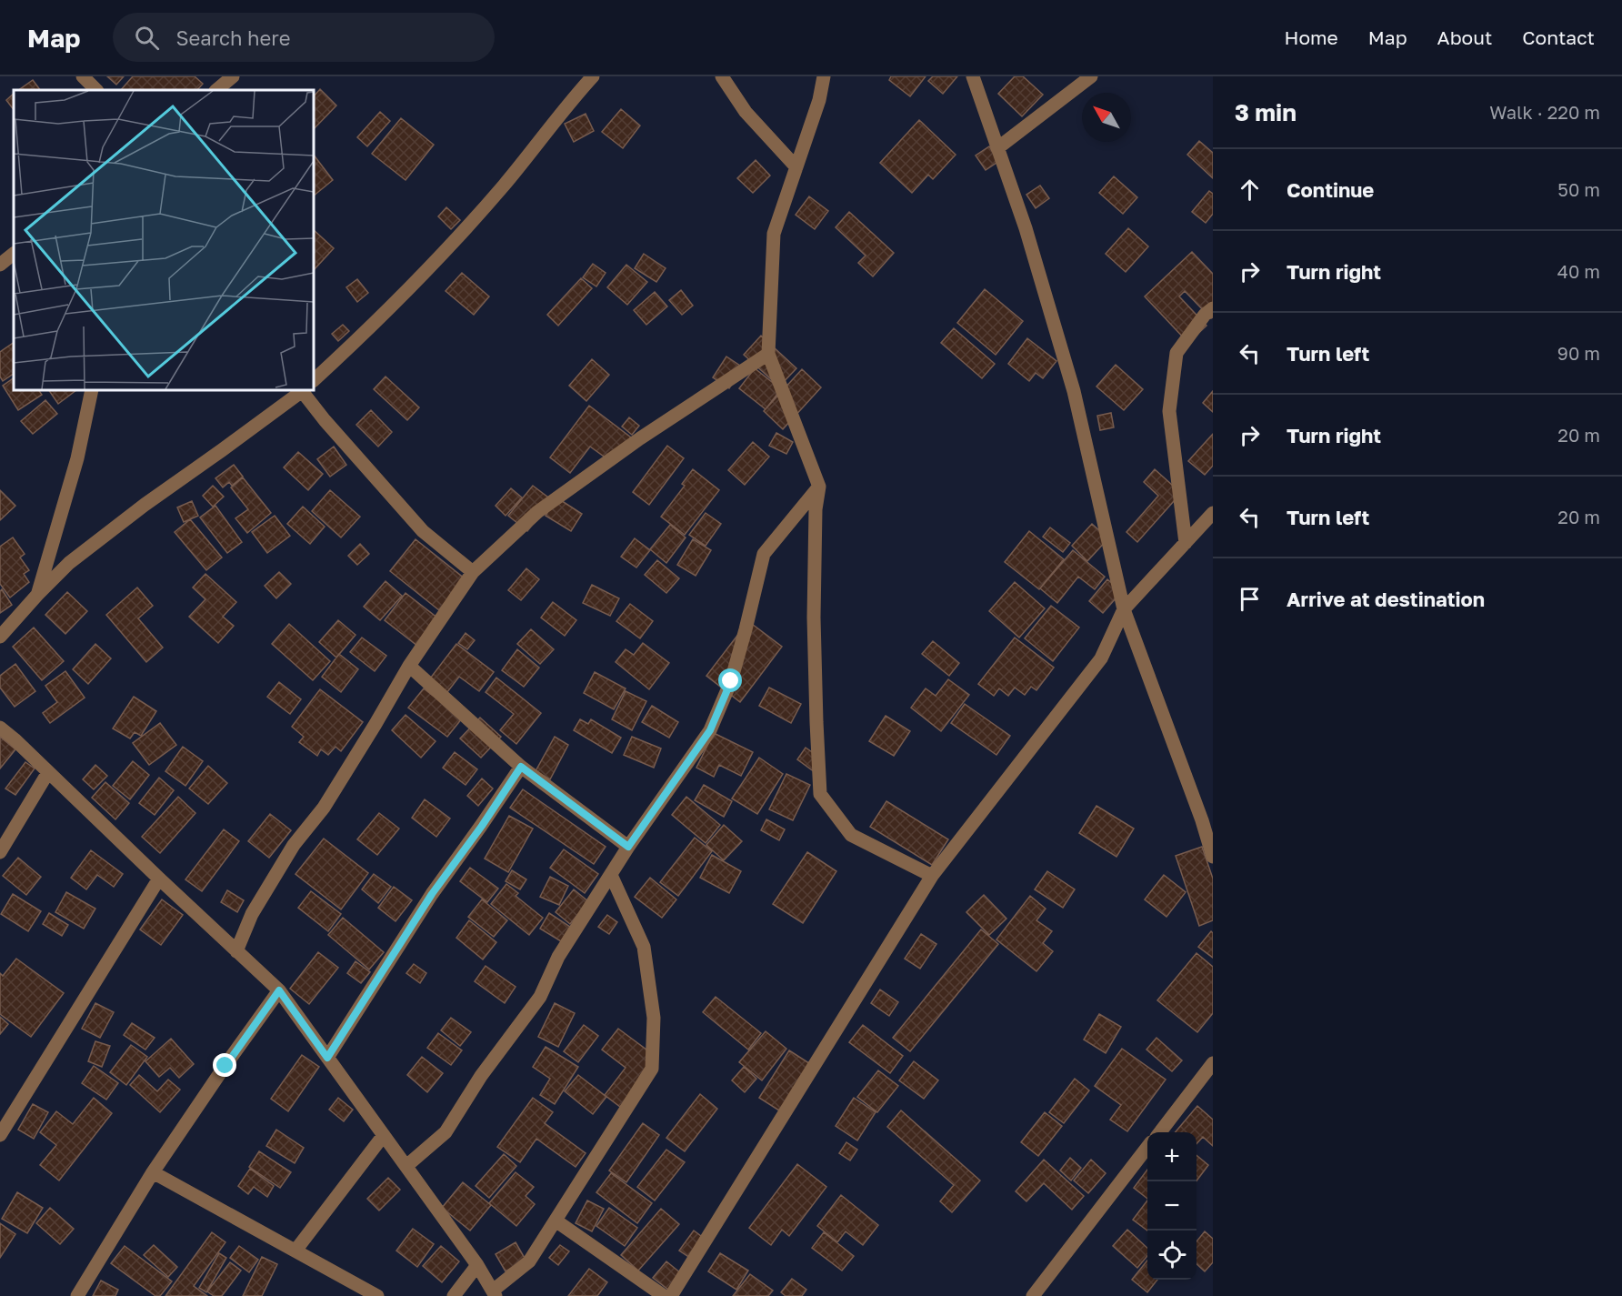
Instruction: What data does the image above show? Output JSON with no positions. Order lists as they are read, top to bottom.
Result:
{
  "north": "top left",
  "page": {
    "header": "Map",
    "search": "Search here",
    "nav": [
      "Home",
      "Map",
      "About",
      "Contact"
    ],
    "heading": ["3 min", "Walk · 220 m"],
    "list": [
      ["Continue", "50 m"],
      ["Turn right", "40 m"],
      ["Turn left", "90 m"],
      ["Turn right", "20 m"],
      ["Turn left", "20 m"],
      "Arrive at destination"
    ],
    "map_buttons": ["+", "−"]
  }
}
